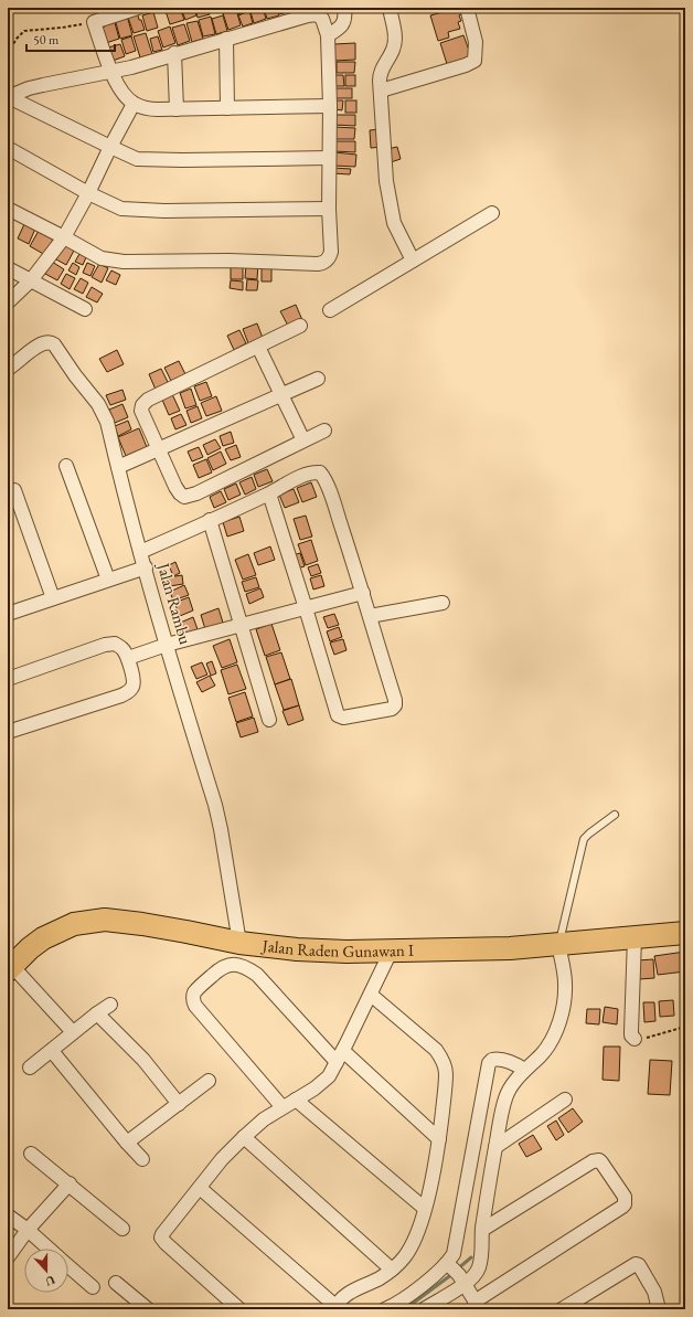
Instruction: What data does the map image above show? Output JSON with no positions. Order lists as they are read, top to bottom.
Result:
{
  "streets": {
    "highway": ["Jalan Raden Gunawan I"],
    "street": ["Jalan Rambu"]
  },
  "crossings": [
    ["Jalan Rambu", "Jalan Raden Gunawan I"]
  ],
  "scale_bar": "50 m",
  "north": "bottom"
}
